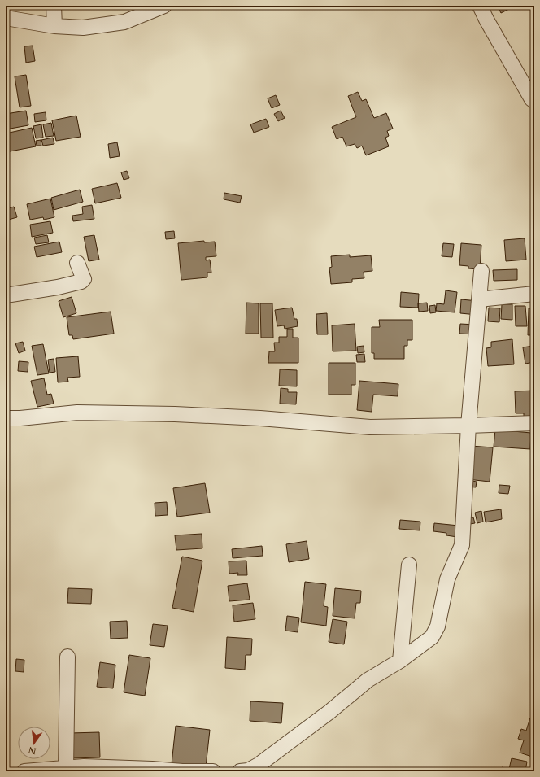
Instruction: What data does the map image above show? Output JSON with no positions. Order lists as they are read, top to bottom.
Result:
{
  "north": "bottom"
}
